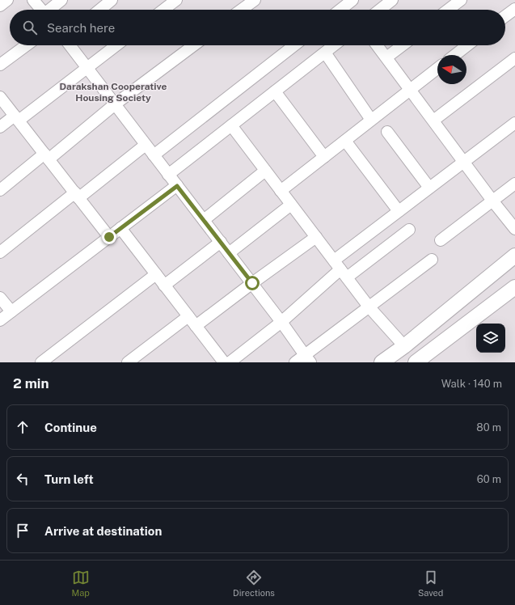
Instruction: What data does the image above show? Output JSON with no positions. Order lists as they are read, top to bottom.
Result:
{
  "districts": ["Darakshan Cooperative Housing Society"],
  "north": "left",
  "page": {
    "search": "Search here",
    "heading": ["2 min", "Walk · 140 m"],
    "list": [
      ["Continue", "80 m"],
      ["Turn left", "60 m"],
      "Arrive at destination"
    ],
    "nav": ["Map", "Directions", "Saved"]
  }
}
